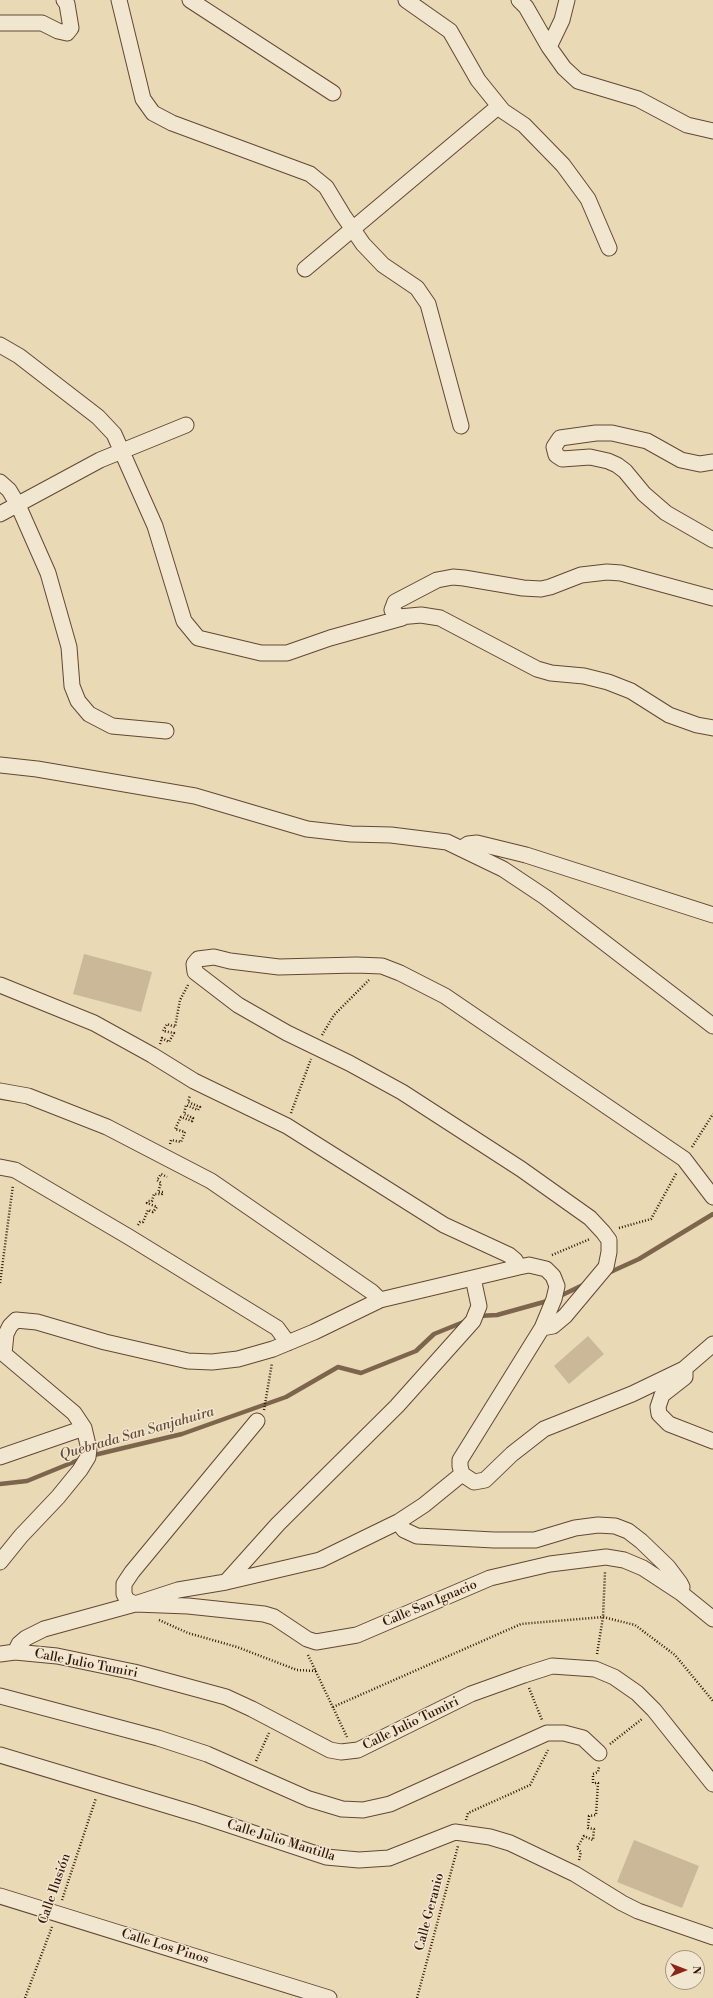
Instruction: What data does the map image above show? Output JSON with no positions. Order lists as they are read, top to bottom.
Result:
{
  "streets": {
    "street": [
      "Calle San Ignacio",
      "Calle Julio Tumiri",
      "Calle Julio Mantilla",
      "Calle Los Pinos"
    ],
    "path": ["Calle Ilusión", "Calle Geranio"]
  },
  "crossings": [
    ["Calle Julio Mantilla", "Calle Ilusión"],
    ["Calle Julio Mantilla", "Calle Geranio"],
    ["Calle Ilusión", "Calle Los Pinos"]
  ],
  "water": ["Quebrada San Sanjahuira"],
  "north": "right"
}
